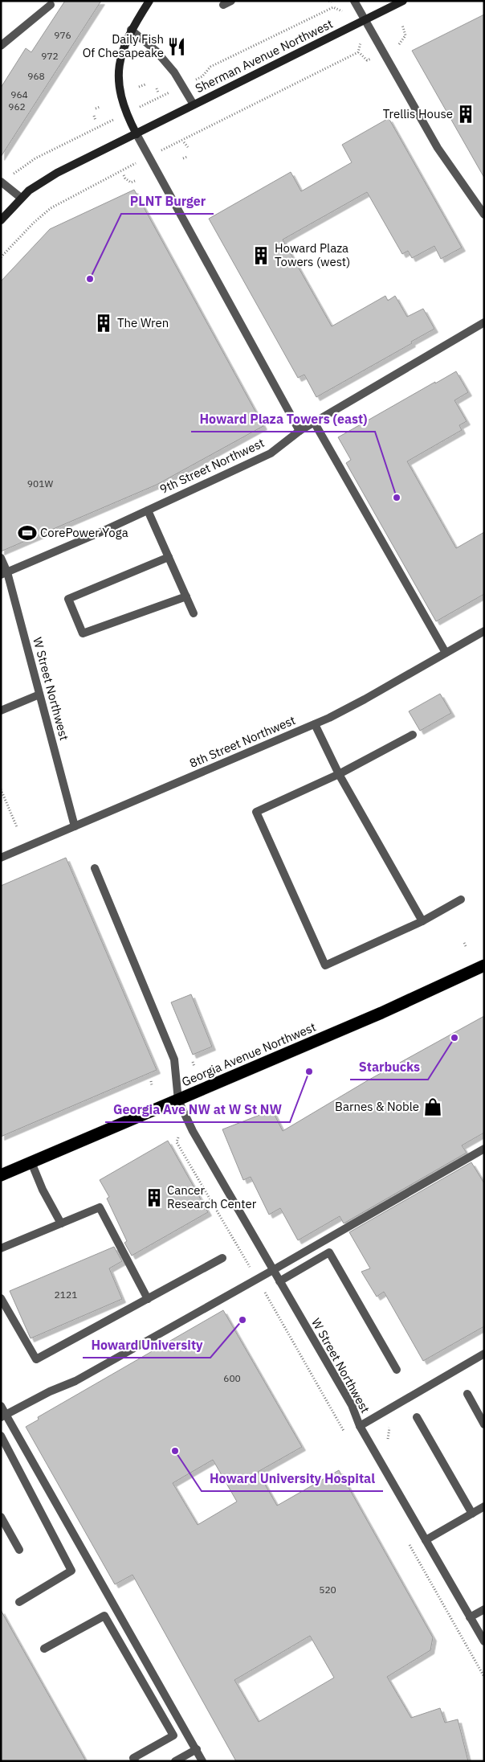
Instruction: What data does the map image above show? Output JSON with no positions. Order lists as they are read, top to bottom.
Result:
{
  "streets": {
    "highway": ["Georgia Avenue Northwest"],
    "main road": ["Sherman Avenue Northwest"],
    "street": ["9th Street Northwest", "W Street Northwest", "8th Street Northwest"]
  },
  "crossings": [
    ["9th Street Northwest", "W Street Northwest"],
    ["W Street Northwest", "8th Street Northwest"],
    ["W Street Northwest", "Georgia Avenue Northwest"]
  ],
  "places": {
    "restaurant": ["Daily Fish Of Chesapeake"],
    "building": [
      "Trellis House",
      "Howard Plaza Towers (west)",
      "The Wren",
      "Cancer Research Center"
    ],
    "other": [
      "PLNT Burger",
      "Howard Plaza Towers (east)",
      "Starbucks",
      "Georgia Ave NW at W St NW",
      "Howard University",
      "Howard University Hospital"
    ],
    "sports": ["CorePower Yoga"],
    "shop": ["Barnes & Noble"]
  },
  "house_numbers": [
    "976",
    "972",
    "968",
    "964",
    "962",
    "901W",
    "2121",
    "600",
    "520"
  ]
}
